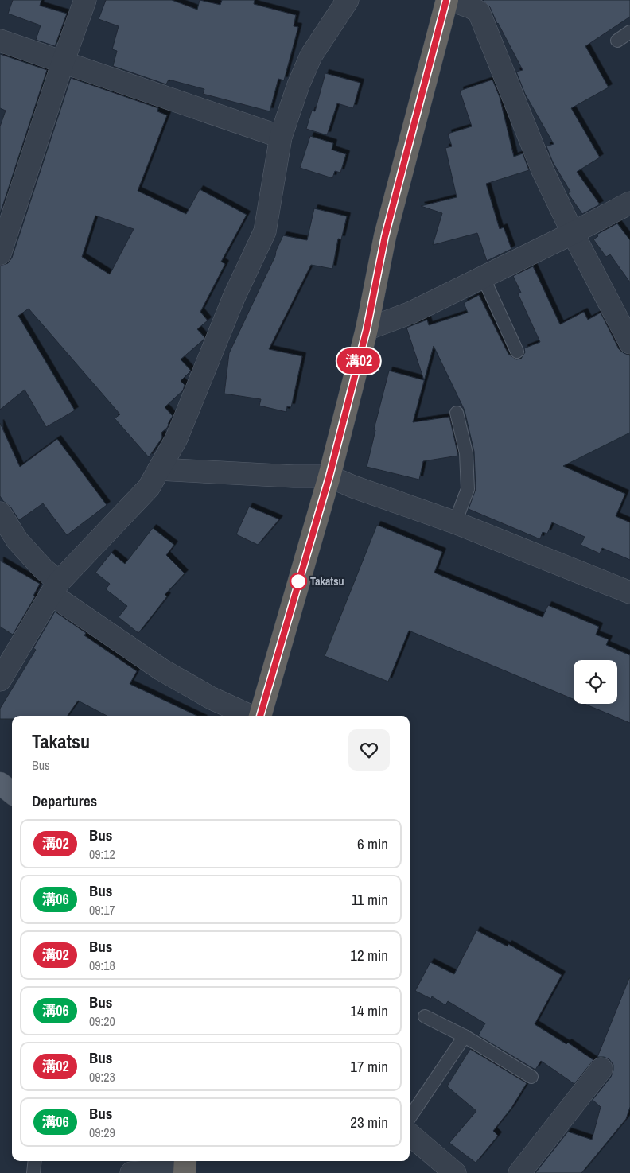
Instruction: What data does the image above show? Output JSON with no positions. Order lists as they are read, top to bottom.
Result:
{
  "places": ["Takatsu"],
  "lines": ["bus line 溝02"],
  "page": {
    "on_map": "溝02",
    "heading": [
      ["Takatsu", "Bus"],
      "Departures"
    ],
    "list": [
      {
        "mark": "溝02",
        "name": "Bus",
        "note": "09:12",
        "value": "6 min"
      },
      {
        "mark": "溝06",
        "name": "Bus",
        "note": "09:17",
        "value": "11 min"
      },
      {
        "mark": "溝02",
        "name": "Bus",
        "note": "09:18",
        "value": "12 min"
      },
      {
        "mark": "溝06",
        "name": "Bus",
        "note": "09:20",
        "value": "14 min"
      },
      {
        "mark": "溝02",
        "name": "Bus",
        "note": "09:23",
        "value": "17 min"
      },
      {
        "mark": "溝06",
        "name": "Bus",
        "note": "09:29",
        "value": "23 min"
      }
    ]
  }
}
